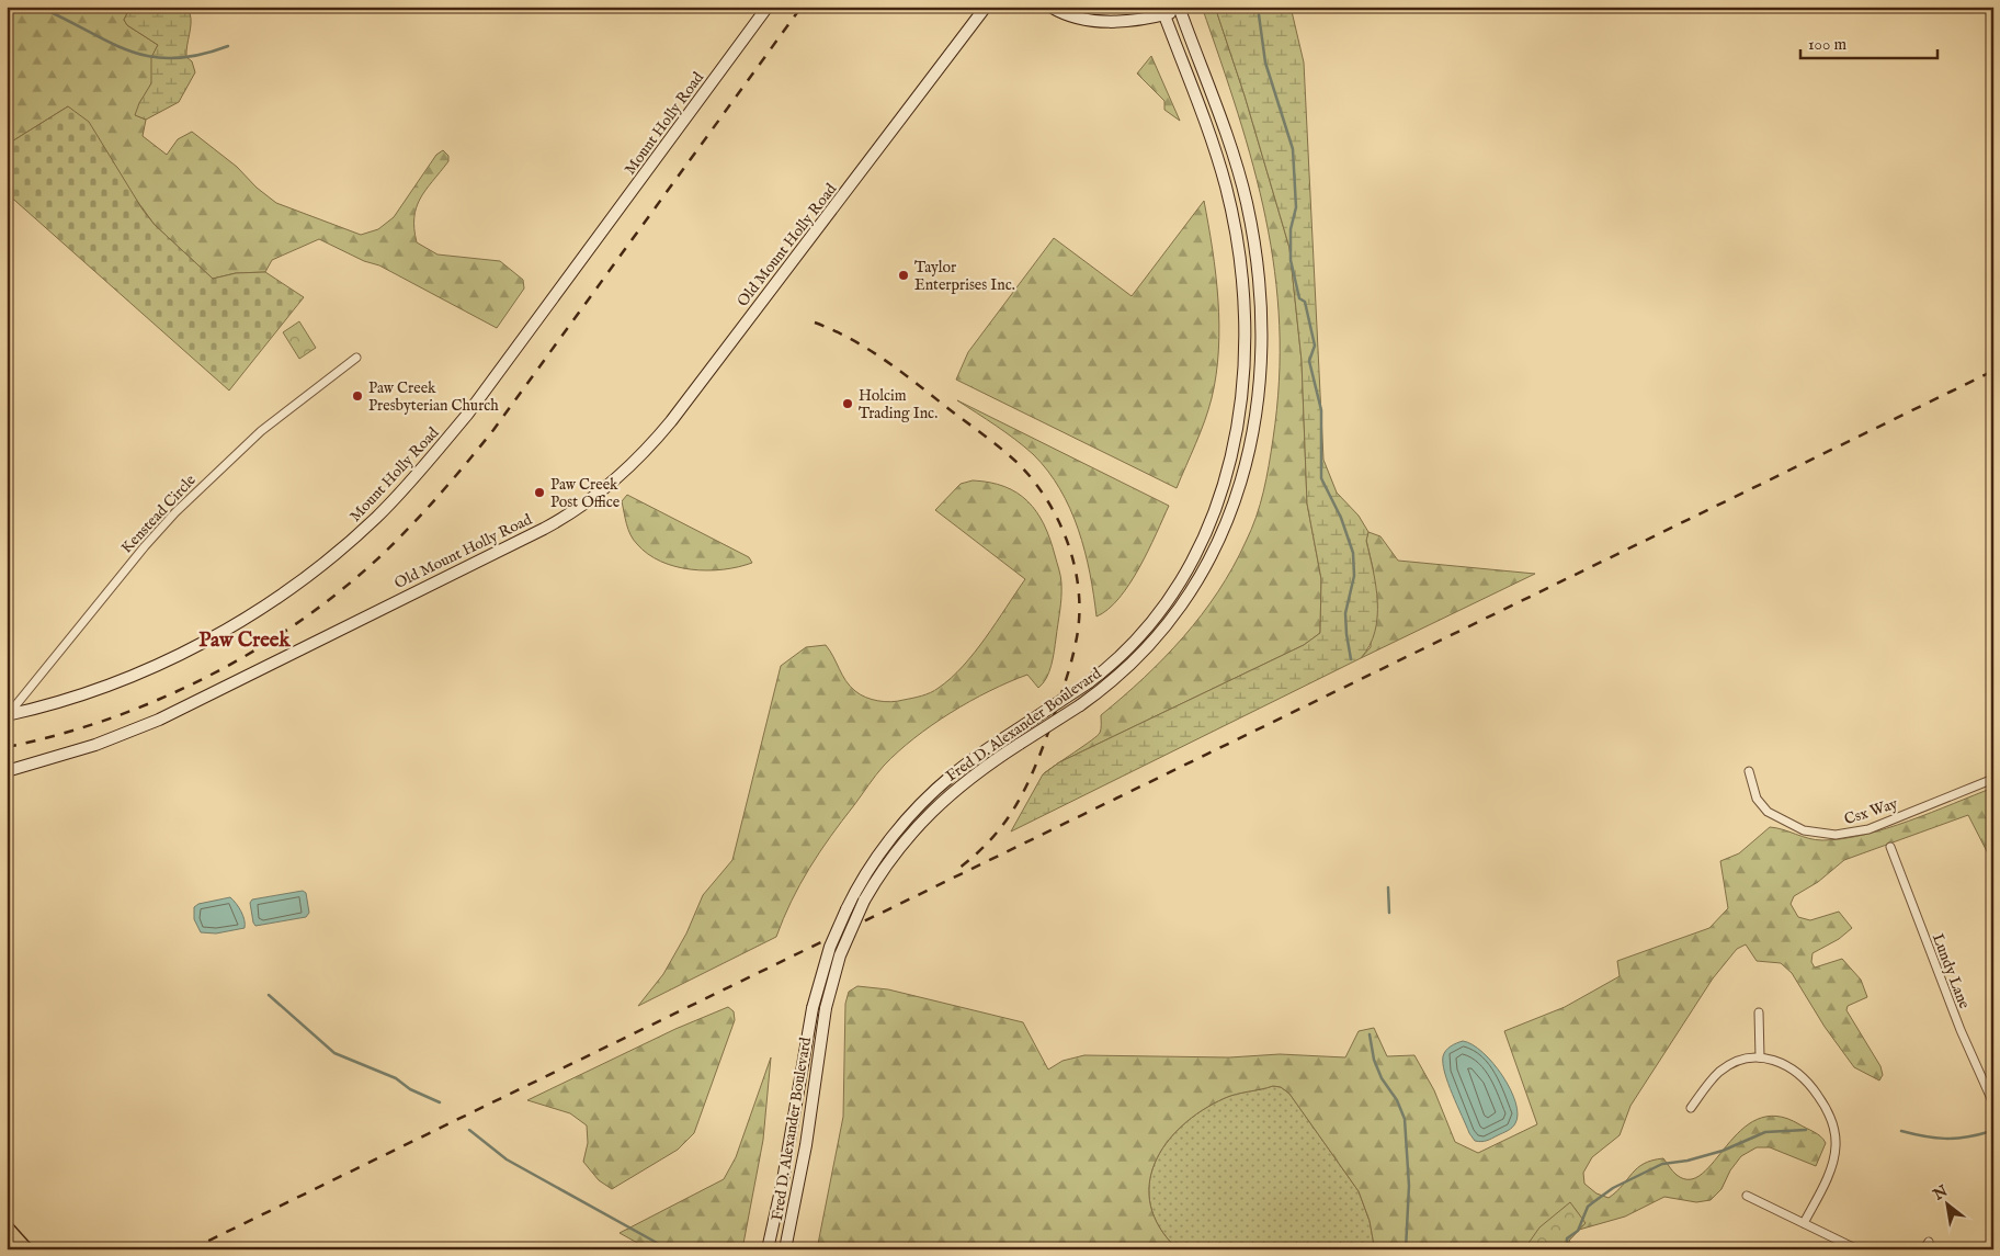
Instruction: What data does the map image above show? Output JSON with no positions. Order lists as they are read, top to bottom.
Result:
{
  "streets": {
    "main road": ["Mount Holly Road", "Old Mount Holly Road", "Fred D. Alexander Boulevard"],
    "street": ["Kenstead Circle", "Csx Way", "Lundy Lane"]
  },
  "crossings": [
    ["Mount Holly Road", "Kenstead Circle"]
  ],
  "districts": ["Paw Creek"],
  "places": [
    "Taylor Enterprises Inc.",
    "Paw Creek Presbyterian Church",
    "Holcim Trading Inc.",
    "Paw Creek Post Office"
  ],
  "scale_bar": "100 m",
  "north": "top left"
}
